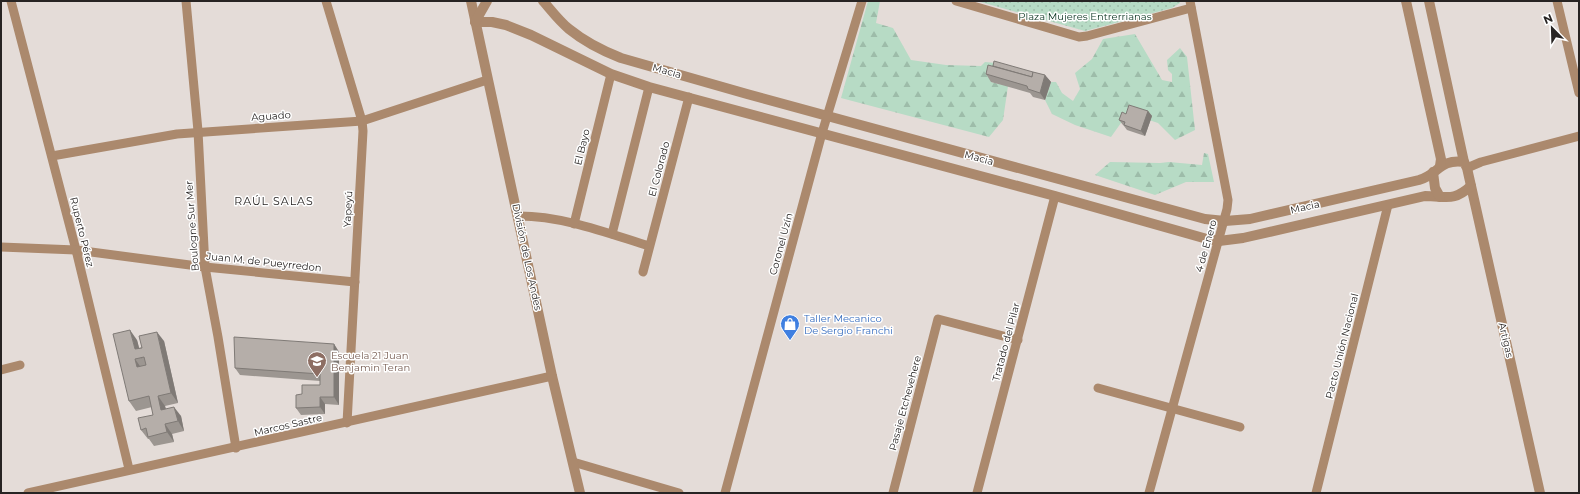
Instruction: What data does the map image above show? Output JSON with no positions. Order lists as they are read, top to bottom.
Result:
{
  "streets": {
    "street": [
      "Macia",
      "Aguado",
      "El Bayo",
      "El Colorado",
      "Yapeyú",
      "Boulogne Sur Mer",
      "Ruperto Pérez",
      "Coronel Uzín",
      "4 de Enero",
      "División de Los Andes",
      "Juan M. de Pueyrredon",
      "Artigas",
      "Tratado del Pilar",
      "Pacto Unión Nacional",
      "Pasaje Etchevehere",
      "Marcos Sastre"
    ]
  },
  "crossings": [
    ["Macia", "El Bayo"],
    ["Macia", "El Colorado"],
    ["Macia", "Coronel Uzín"],
    ["Macia", "4 de Enero"],
    ["Macia", "División de Los Andes"],
    ["Macia", "Artigas"],
    ["Macia", "Tratado del Pilar"],
    ["Macia", "Pacto Unión Nacional"],
    ["Aguado", "Yapeyú"],
    ["Aguado", "Boulogne Sur Mer"],
    ["Aguado", "Ruperto Pérez"],
    ["Aguado", "División de Los Andes"],
    ["Yapeyú", "Juan M. de Pueyrredon"],
    ["Yapeyú", "Marcos Sastre"],
    ["Boulogne Sur Mer", "Juan M. de Pueyrredon"],
    ["Boulogne Sur Mer", "Marcos Sastre"],
    ["Ruperto Pérez", "Juan M. de Pueyrredon"],
    ["Ruperto Pérez", "Marcos Sastre"],
    ["División de Los Andes", "Marcos Sastre"],
    ["Tratado del Pilar", "Pasaje Etchevehere"]
  ],
  "districts": ["RAÚL SALAS"],
  "parks": ["Plaza Mujeres Entrerrianas"],
  "places": {
    "shop": ["Taller Mecanico De Sergio Franchi"],
    "school or university": ["Escuela 21 Juan Benjamin Teran"]
  },
  "north": "top left"
}
